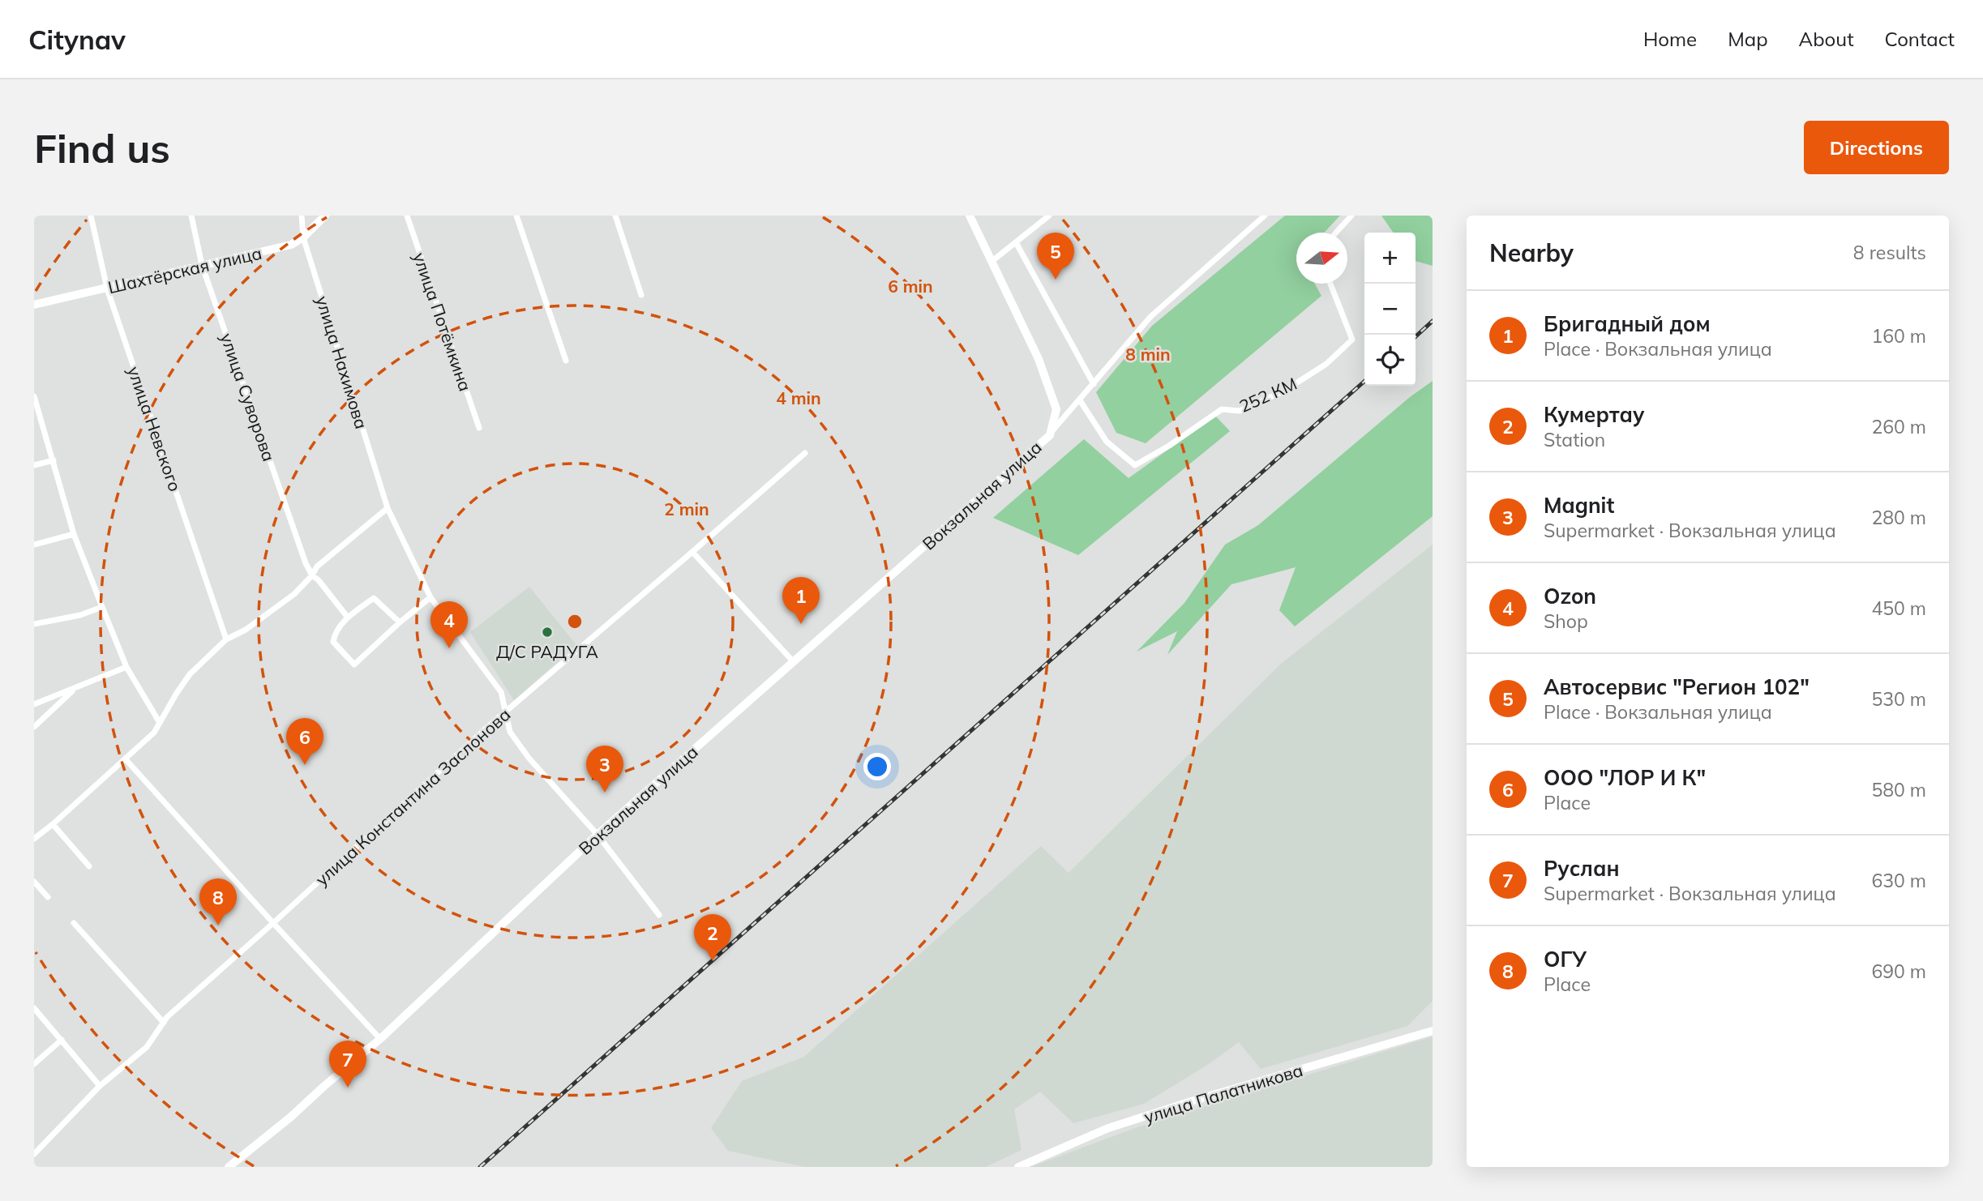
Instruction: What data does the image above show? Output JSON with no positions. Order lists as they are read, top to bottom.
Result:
{
  "streets": {
    "main road": ["Шахтёрская улица", "Вокзальная улица", "улица Палатникова"],
    "street": [
      "улица Потёмкина",
      "улица Нахимова",
      "252 КМ",
      "улица Суворова",
      "улица Невского",
      "улица Константина Заслонова"
    ]
  },
  "crossings": [
    ["Шахтёрская улица", "улица Нахимова"],
    ["Шахтёрская улица", "улица Суворова"],
    ["Шахтёрская улица", "улица Невского"],
    ["улица Нахимова", "Вокзальная улица"],
    ["улица Нахимова", "улица Константина Заслонова"]
  ],
  "places": ["Д/С РАДУГА"],
  "north": "right",
  "page": {
    "header": "Citynav",
    "nav": [
      "Home",
      "Map",
      "About",
      "Contact"
    ],
    "buttons": "Directions",
    "title": "Find us",
    "heading": ["Nearby", "8 results"],
    "map_buttons": ["+", "−"],
    "pins": [
      "5",
      "1",
      "4",
      "6",
      "3",
      "8",
      "2",
      "7"
    ],
    "list": [
      {
        "mark": "1",
        "name": "Бригадный дом",
        "note": "Place · Вокзальная улица",
        "value": "160 m"
      },
      {
        "mark": "2",
        "name": "Кумертау",
        "note": "Station",
        "value": "260 m"
      },
      {
        "mark": "3",
        "name": "Magnit",
        "note": "Supermarket · Вокзальная улица",
        "value": "280 m"
      },
      {
        "mark": "4",
        "name": "Ozon",
        "note": "Shop",
        "value": "450 m"
      },
      {
        "mark": "5",
        "name": "Автосервис \"Регион 102\"",
        "note": "Place · Вокзальная улица",
        "value": "530 m"
      },
      {
        "mark": "6",
        "name": "ООО \"ЛОР И К\"",
        "note": "Place",
        "value": "580 m"
      },
      {
        "mark": "7",
        "name": "Руслан",
        "note": "Supermarket · Вокзальная улица",
        "value": "630 m"
      },
      {
        "mark": "8",
        "name": "ОГУ",
        "note": "Place",
        "value": "690 m"
      }
    ]
  },
  "rings": [
    "6 min",
    "8 min",
    "4 min",
    "2 min"
  ]
}
